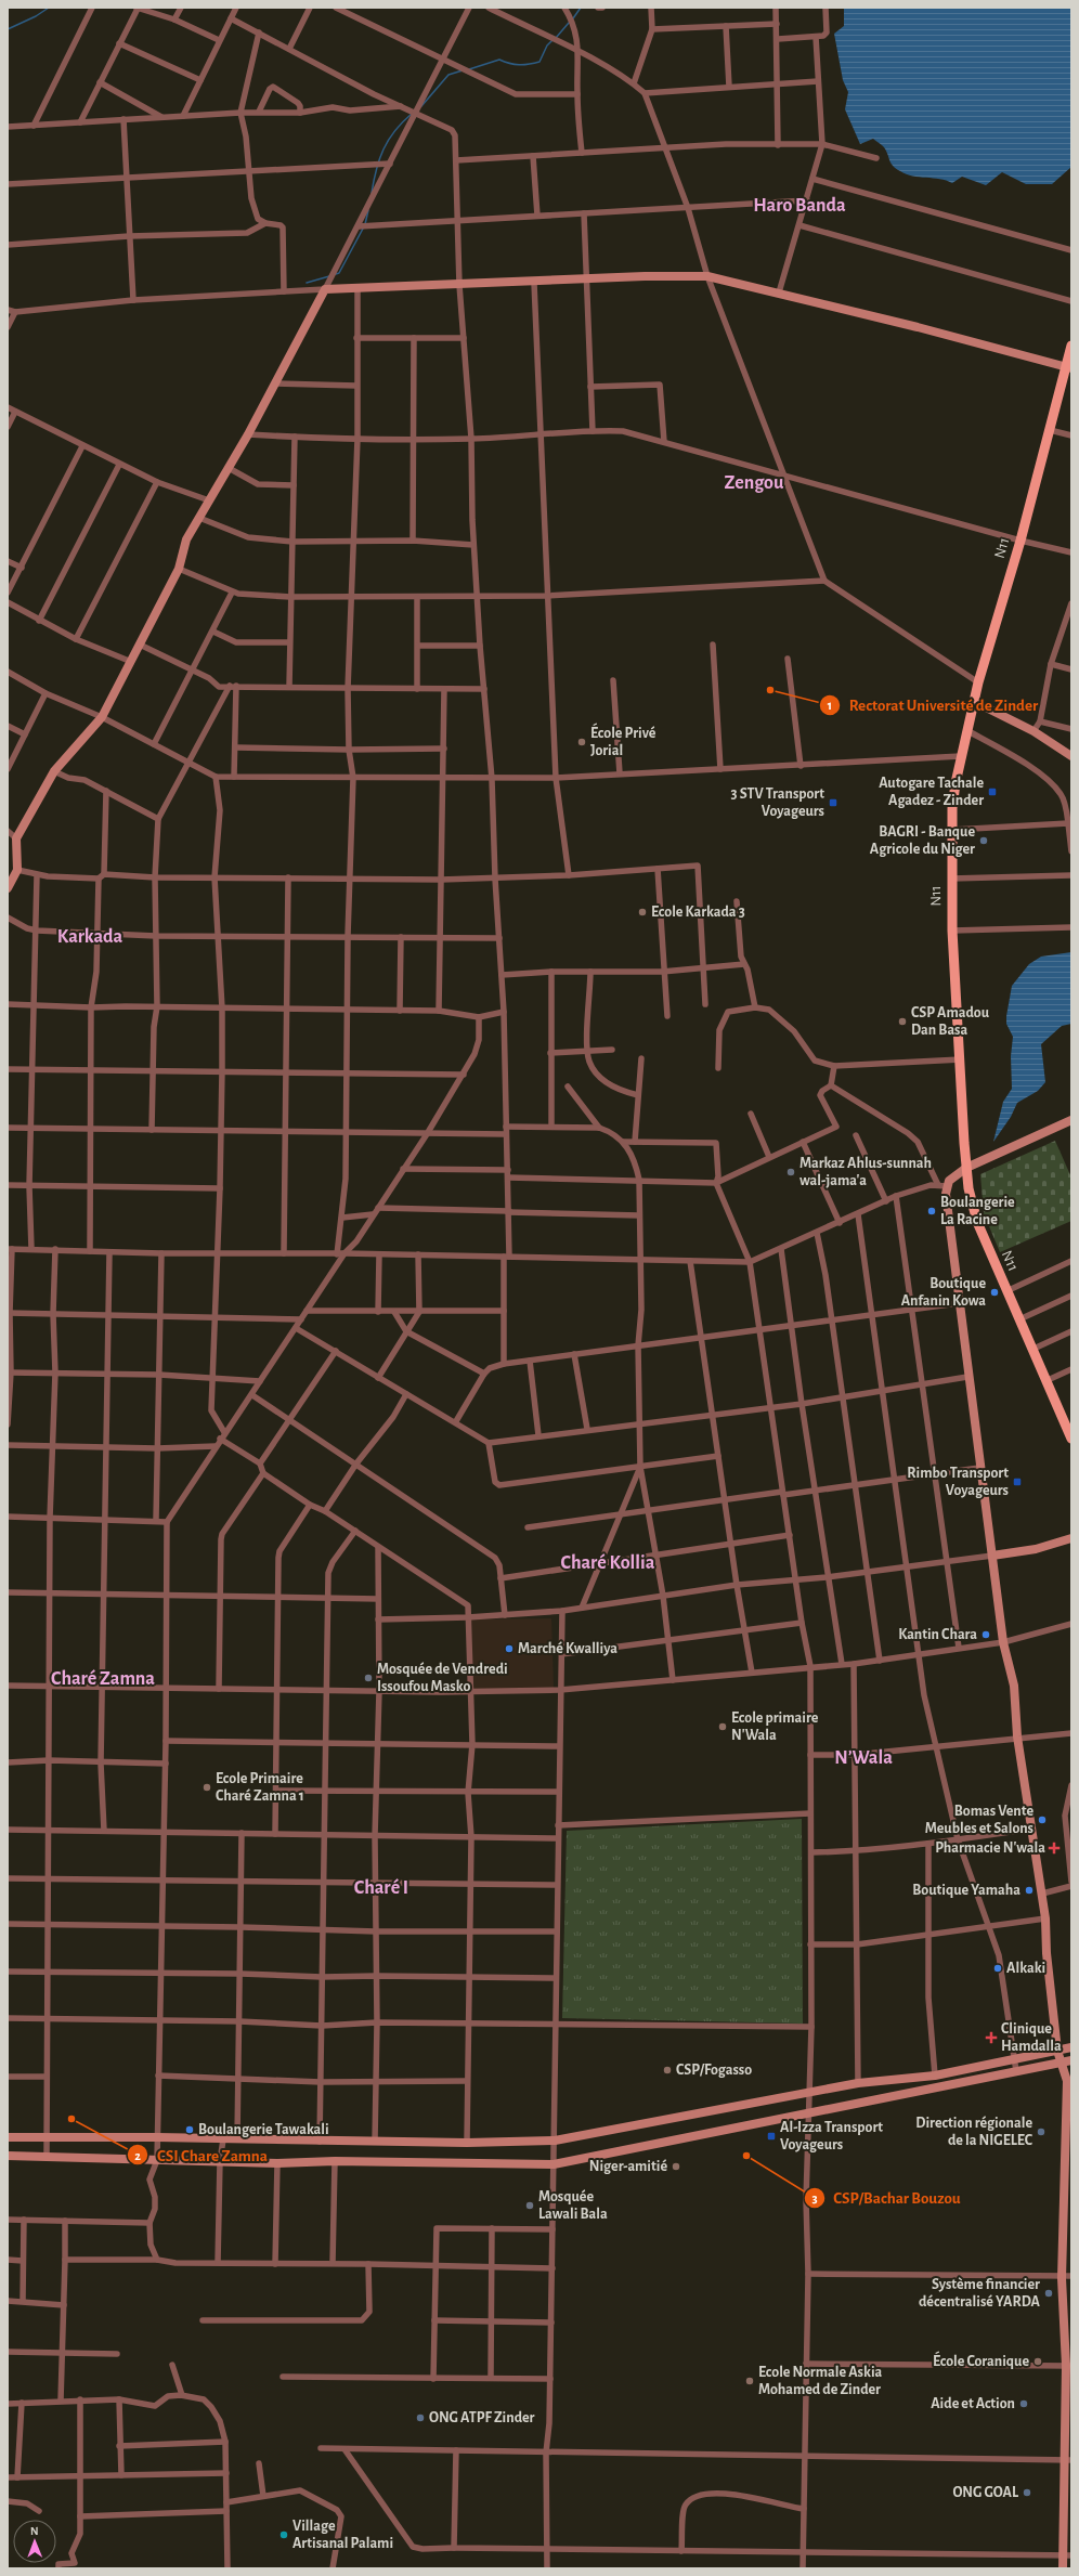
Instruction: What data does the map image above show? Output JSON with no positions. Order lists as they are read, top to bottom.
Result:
{
  "streets": {
    "main road": ["N11"]
  },
  "districts": [
    "Haro Banda",
    "Zengou",
    "Karkada",
    "Charé Kollia",
    "Charé Zamna",
    "N’Wala",
    "Charé I"
  ],
  "places": {
    "other": [
      "Rectorat Université de Zinder",
      "École Privé Jorial",
      "BAGRI - Banque Agricole du Niger",
      "Ecole Karkada 3",
      "CSP Amadou Dan Basa",
      "Markaz Ahlus-sunnah wal-jama'a",
      "Boulangerie La Racine",
      "Boutique Anfanin Kowa",
      "Kantin Chara",
      "Marché Kwalliya",
      "Mosquée de Vendredi Issoufou Masko",
      "Ecole primaire N'Wala",
      "Ecole Primaire Charé Zamna 1",
      "Bomas Vente Meubles et Salons",
      "Boutique Yamaha",
      "Alkaki",
      "CSP/Fogasso",
      "CSI Chare Zamna",
      "Boulangerie Tawakali",
      "Direction régionale de la NIGELEC",
      "CSP/Bachar Bouzou",
      "Niger-amitié",
      "Mosquée Lawali Bala",
      "Système financier décentralisé YARDA",
      "École Coranique",
      "Ecole Normale Askia Mohamed de Zinder",
      "Aide et Action",
      "ONG ATPF Zinder",
      "ONG GOAL",
      "Village Artisanal Palami"
    ],
    "transit": [
      "Autogare Tachale Agadez - Zinder",
      "3 STV Transport Voyageurs",
      "Rimbo Transport Voyageurs",
      "Al-Izza Transport Voyageurs"
    ],
    "health": ["Pharmacie N'wala", "Clinique Hamdalla"]
  },
  "north": "top"
}
